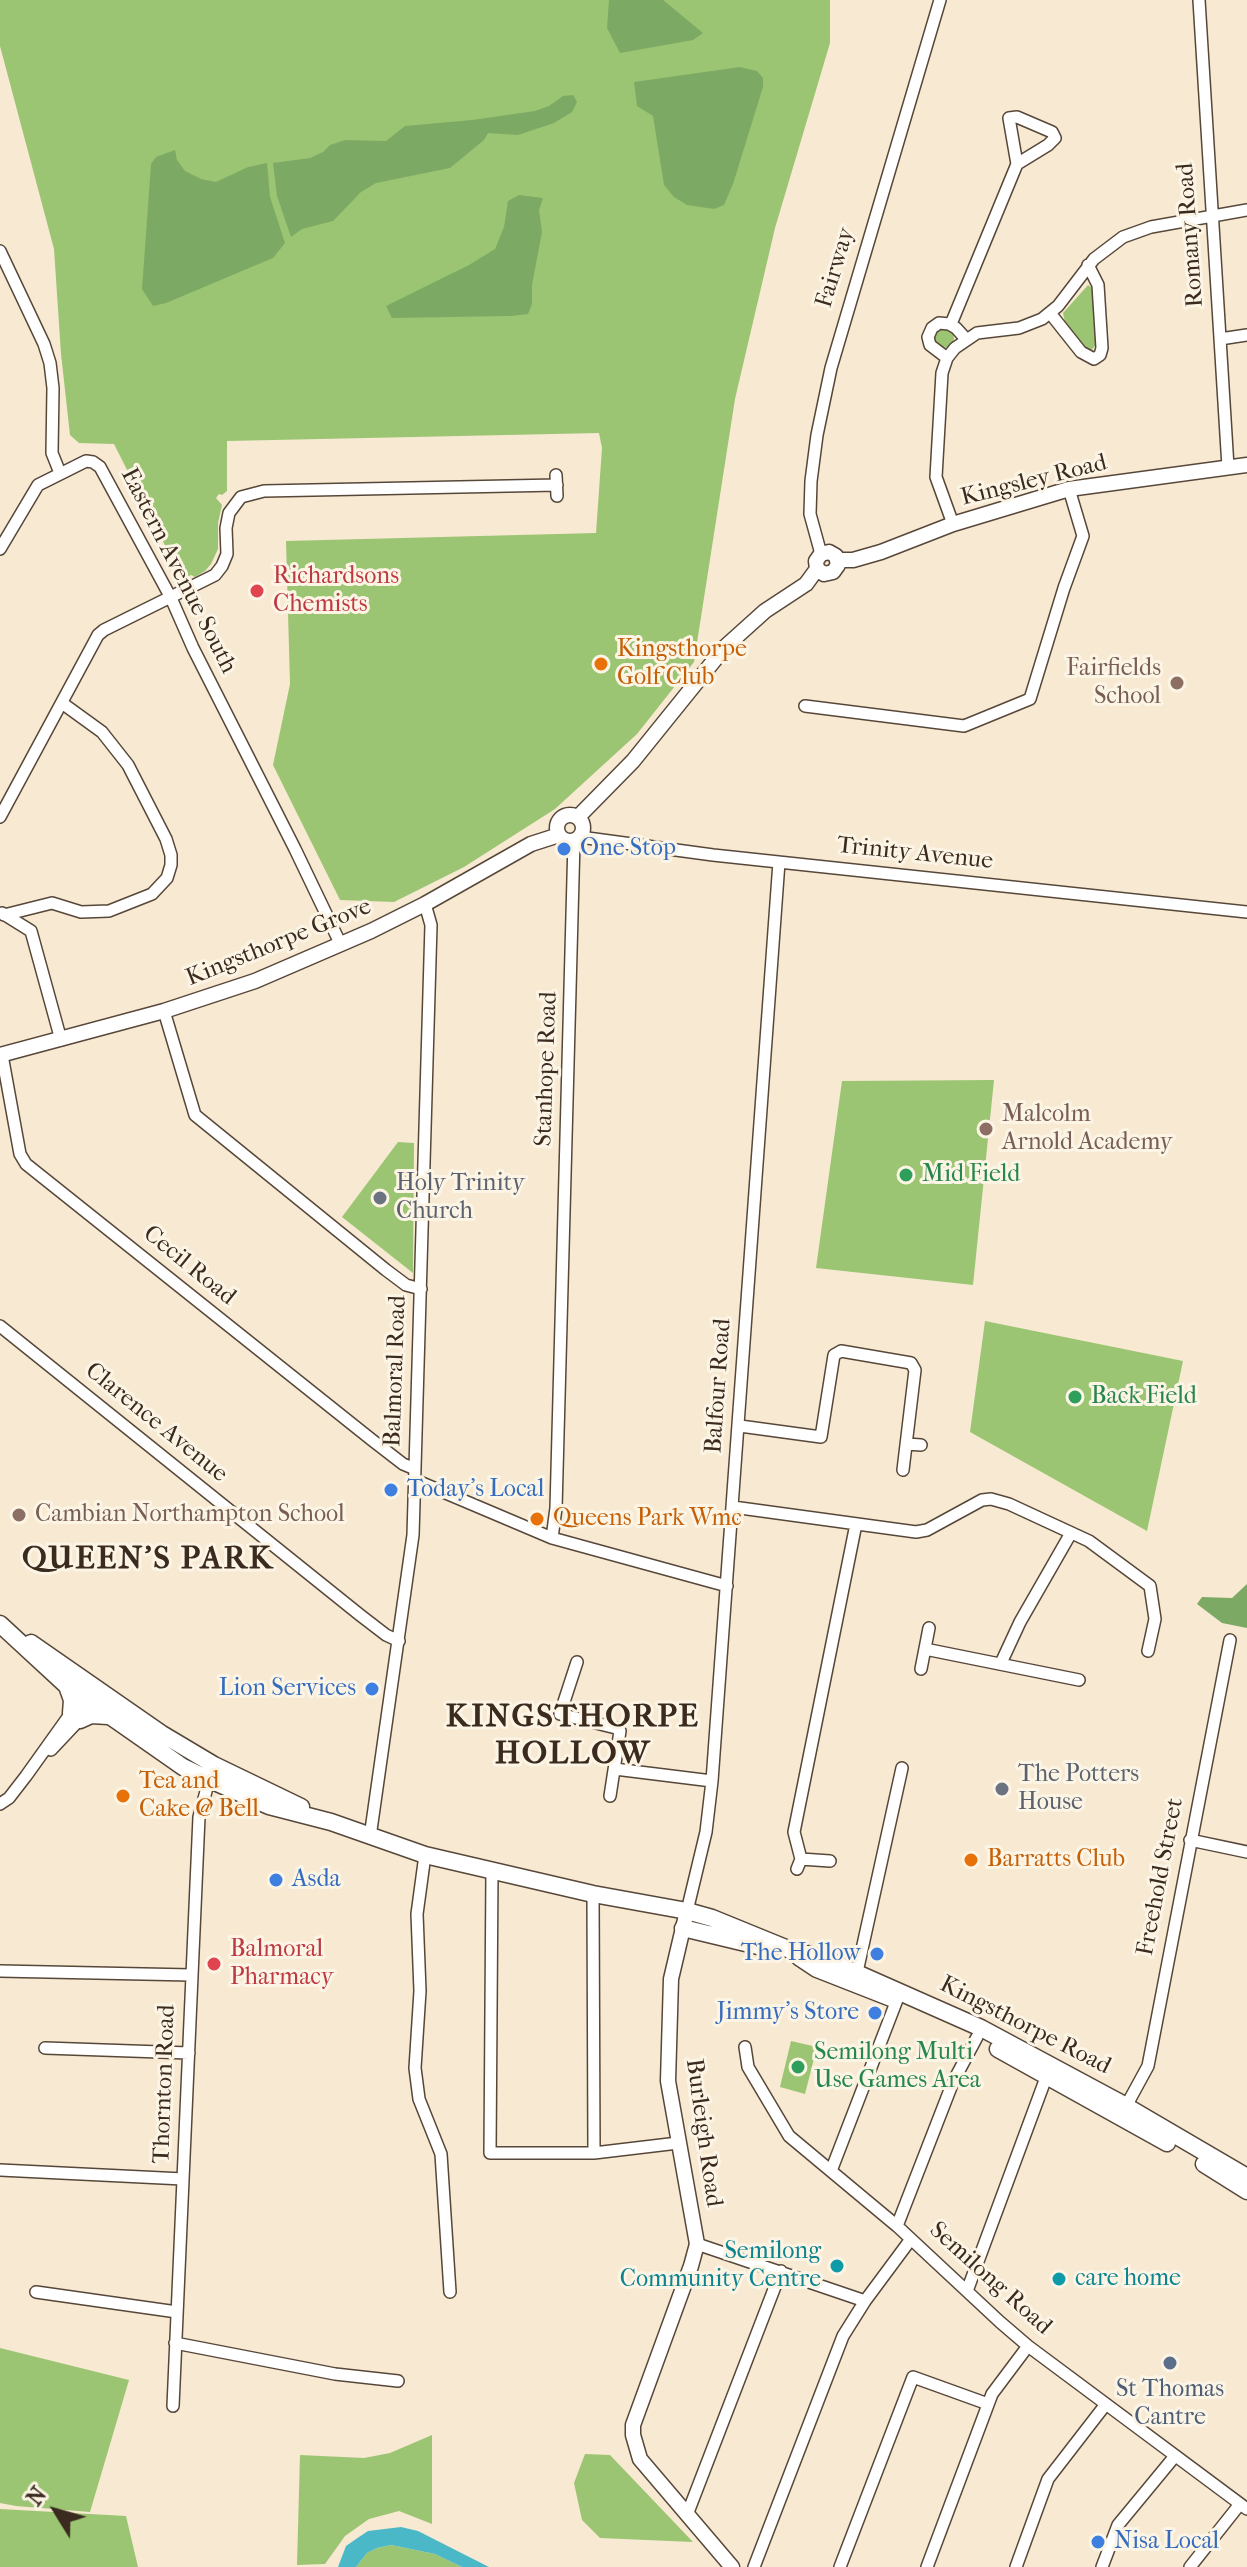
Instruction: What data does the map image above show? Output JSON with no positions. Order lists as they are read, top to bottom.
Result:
{
  "streets": {
    "highway": ["Kingsthorpe Road"],
    "main road": ["Kingsley Road", "Kingsthorpe Grove", "Burleigh Road"],
    "street": [
      "Romany Road",
      "Fairway",
      "Eastern Avenue South",
      "Trinity Avenue",
      "Stanhope Road",
      "Cecil Road",
      "Balmoral Road",
      "Balfour Road",
      "Clarence Avenue",
      "Freehold Street",
      "Thornton Road",
      "Semilong Road"
    ]
  },
  "crossings": [
    ["Romany Road", "Kingsley Road"],
    ["Fairway", "Kingsley Road"],
    ["Kingsley Road", "Trinity Avenue"],
    ["Kingsley Road", "Kingsthorpe Grove"],
    ["Kingsley Road", "Stanhope Road"],
    ["Eastern Avenue South", "Kingsthorpe Grove"],
    ["Trinity Avenue", "Kingsthorpe Grove"],
    ["Trinity Avenue", "Stanhope Road"],
    ["Trinity Avenue", "Balfour Road"],
    ["Kingsthorpe Grove", "Stanhope Road"],
    ["Kingsthorpe Grove", "Cecil Road"],
    ["Kingsthorpe Grove", "Balmoral Road"],
    ["Stanhope Road", "Cecil Road"],
    ["Cecil Road", "Balmoral Road"],
    ["Cecil Road", "Balfour Road"],
    ["Balmoral Road", "Clarence Avenue"],
    ["Balmoral Road", "Kingsthorpe Road"],
    ["Balfour Road", "Kingsthorpe Road"],
    ["Balfour Road", "Burleigh Road"],
    ["Freehold Street", "Kingsthorpe Road"],
    ["Kingsthorpe Road", "Thornton Road"],
    ["Kingsthorpe Road", "Burleigh Road"]
  ],
  "districts": ["QUEEN'S PARK", "KINGSTHORPE HOLLOW"],
  "places": [
    "Richardsons Chemists",
    "Kingsthorpe Golf Club",
    "Fairfields School",
    "One Stop",
    "Malcolm Arnold Academy",
    "Mid Field",
    "Holy Trinity Church",
    "Back Field",
    "Today's Local",
    "Cambian Northampton School",
    "Queens Park Wmc",
    "Lion Services",
    "The Potters House",
    "Tea and Cake @ Bell",
    "Barratts Club",
    "Asda",
    "The Hollow",
    "Balmoral Pharmacy",
    "Jimmy's Store",
    "Semilong Multi Use Games Area",
    "Semilong Community Centre",
    "care home",
    "St Thomas Cantre",
    "Nisa Local"
  ],
  "north": "top left"
}
